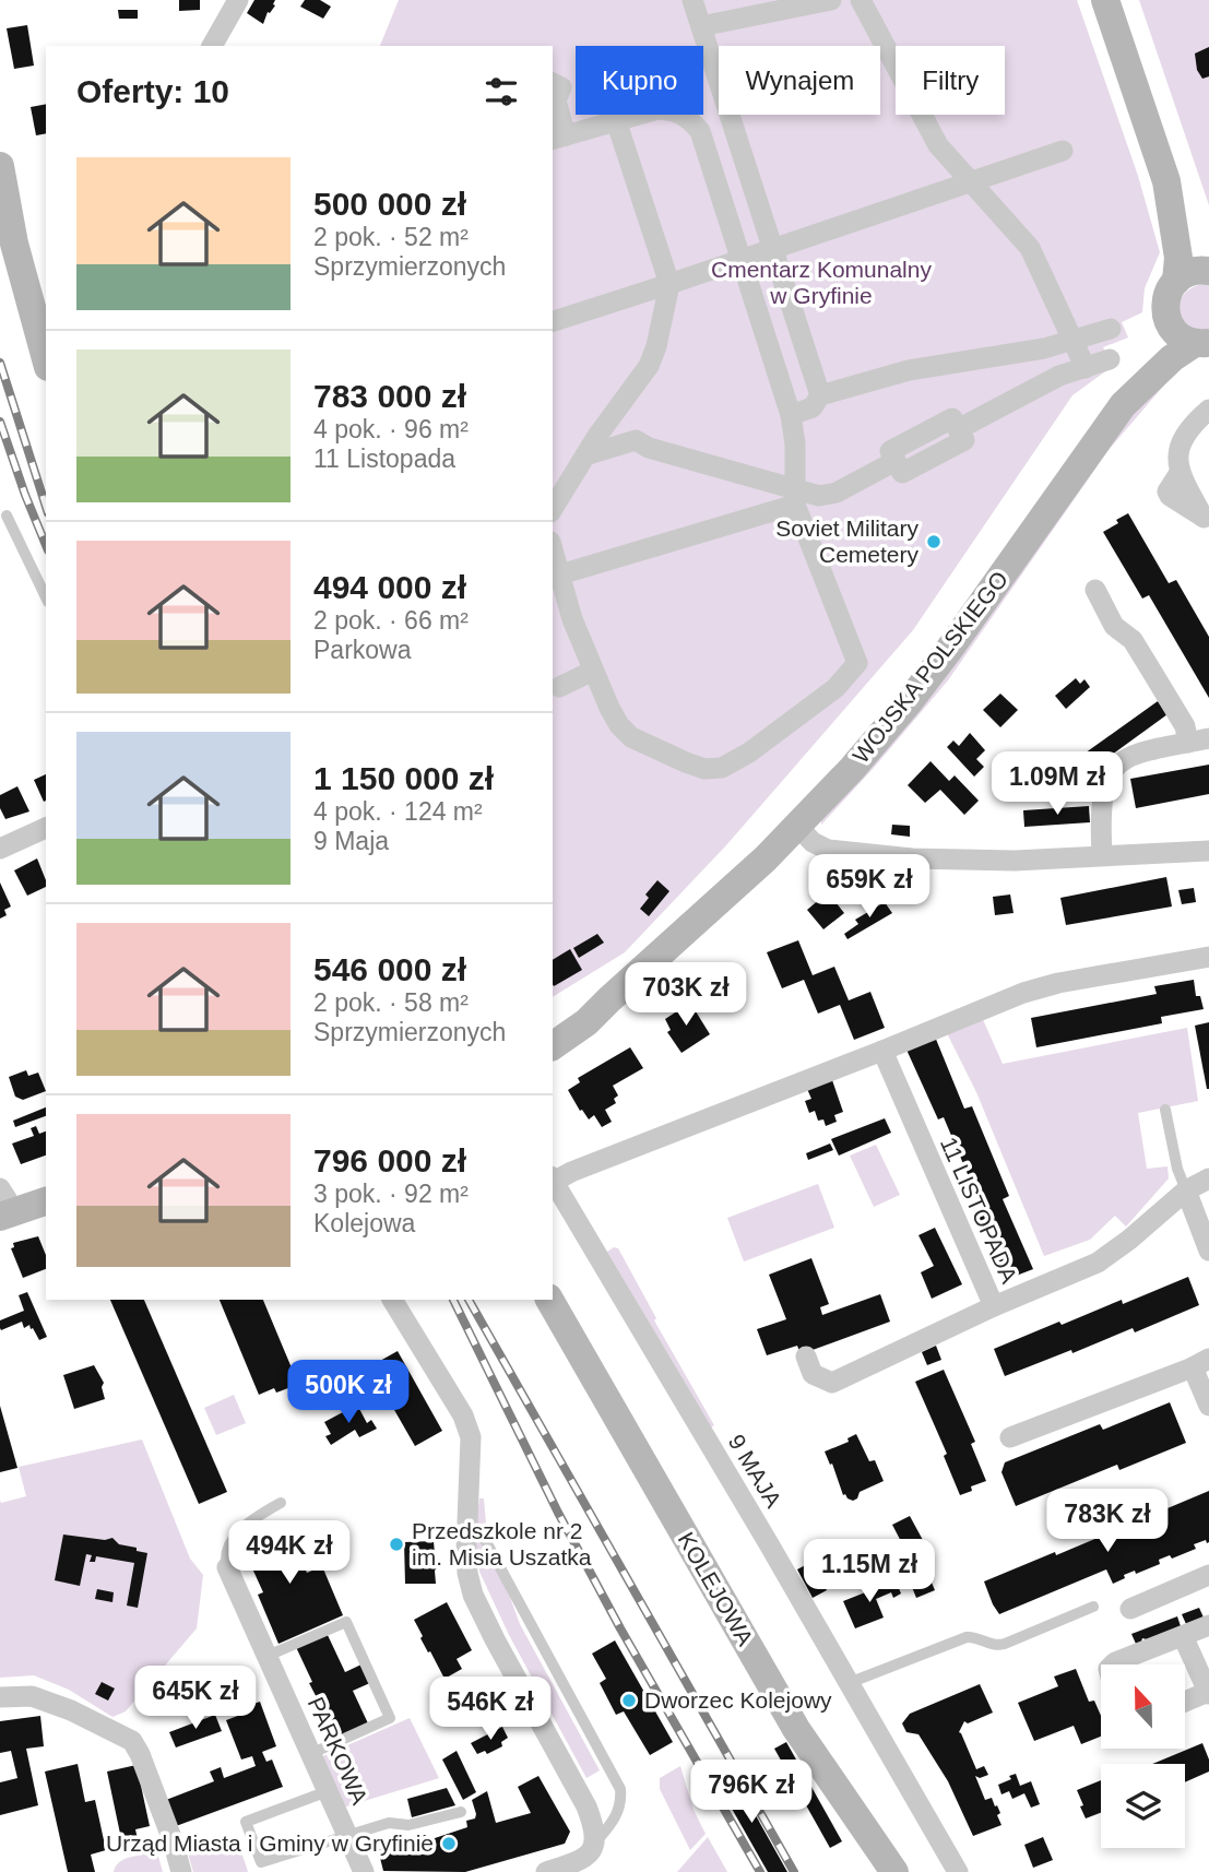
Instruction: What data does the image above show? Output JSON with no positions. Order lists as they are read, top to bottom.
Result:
{
  "streets": {
    "main road": ["WOJSKA POLSKIEGO", "KOLEJOWA"],
    "street": ["11 LISTOPADA", "9 MAJA", "PARKOWA"]
  },
  "parks": ["Cmentarz Komunalny w Gryfinie"],
  "places": [
    "Soviet Military Cemetery",
    "Przedszkole nr 2 im. Misia Uszatka",
    "Dworzec Kolejowy",
    "Urząd Miasta i Gminy w Gryfinie"
  ],
  "north": "top",
  "page": {
    "chip": ["Kupno", "Wynajem", "Filtry"],
    "heading": "Oferty: 10",
    "list": [
      {
        "name": "500 000 zł",
        "note": "2 pok. · 52 m² · Sprzymierzonych"
      },
      {
        "name": "783 000 zł",
        "note": "4 pok. · 96 m² · 11 Listopada"
      },
      {
        "name": "494 000 zł",
        "note": "2 pok. · 66 m² · Parkowa"
      },
      {
        "name": "1 150 000 zł",
        "note": "4 pok. · 124 m² · 9 Maja"
      },
      {
        "name": "546 000 zł",
        "note": "2 pok. · 58 m² · Sprzymierzonych"
      },
      {
        "name": "796 000 zł",
        "note": "3 pok. · 92 m² · Kolejowa"
      }
    ],
    "price": [
      "1.09M zł",
      "659K zł",
      "703K zł",
      "500K zł",
      "783K zł",
      "494K zł",
      "1.15M zł",
      "645K zł",
      "546K zł",
      "796K zł"
    ]
  }
}
